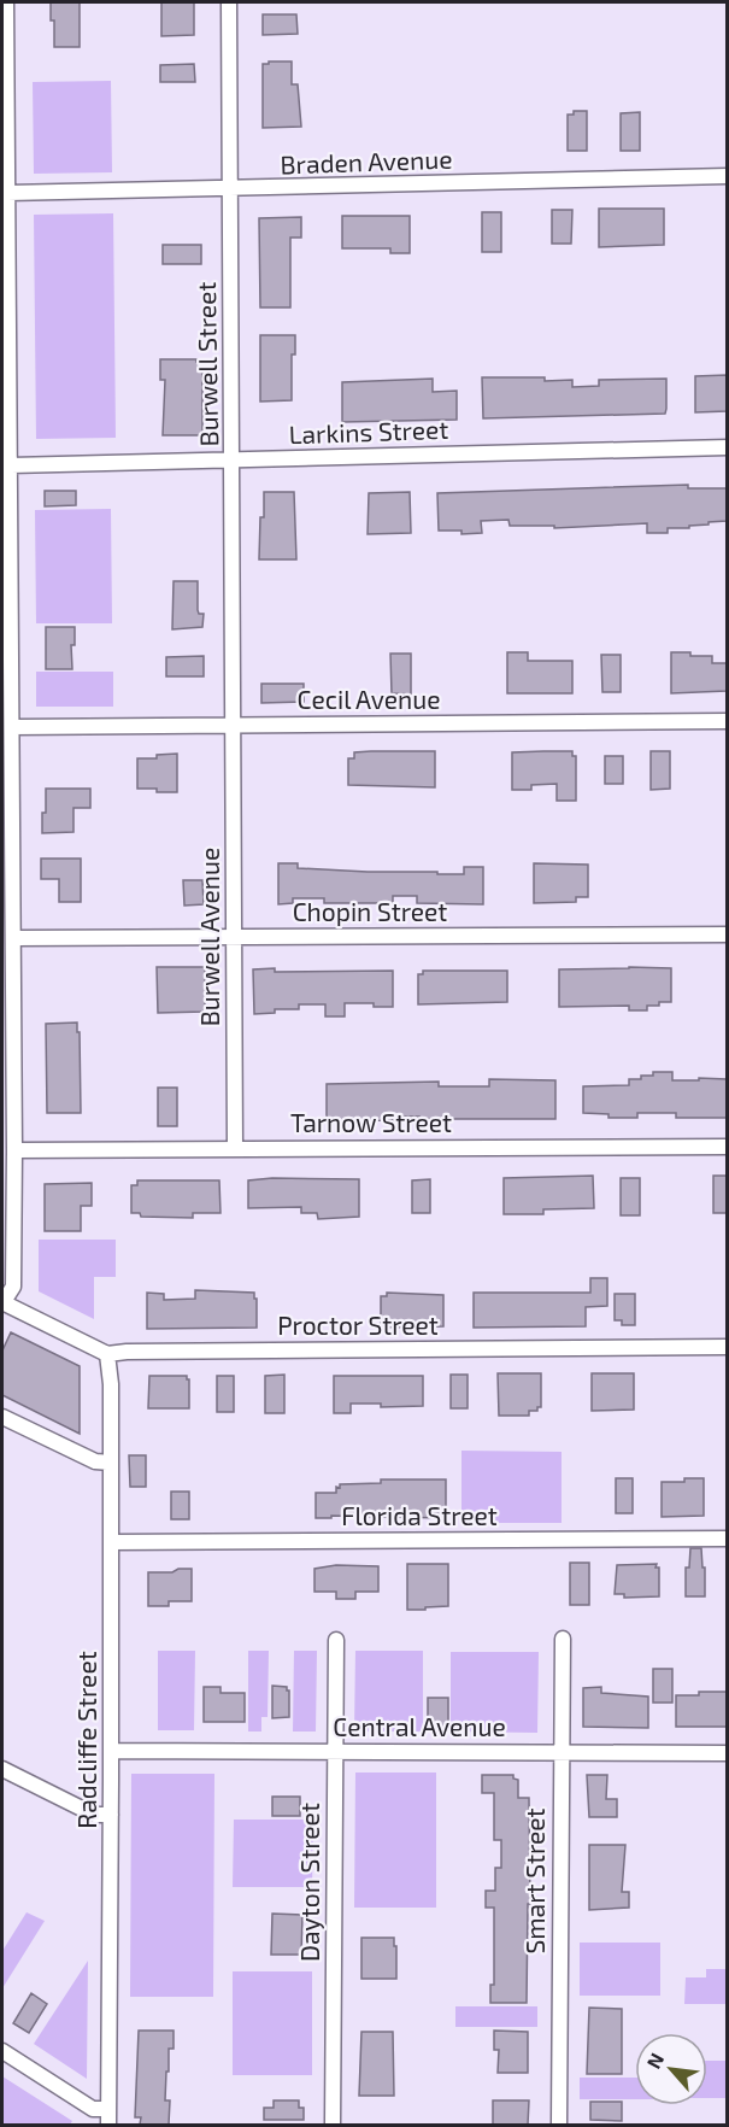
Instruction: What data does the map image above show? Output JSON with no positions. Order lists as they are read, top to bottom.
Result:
{
  "streets": {
    "street": [
      "Braden Avenue",
      "Burwell Street",
      "Larkins Street",
      "Cecil Avenue",
      "Chopin Street",
      "Burwell Avenue",
      "Tarnow Street",
      "Proctor Street",
      "Florida Street",
      "Central Avenue",
      "Radcliffe Street",
      "Smart Street",
      "Dayton Street"
    ]
  },
  "crossings": [
    ["Braden Avenue", "Burwell Street"],
    ["Burwell Street", "Larkins Street"],
    ["Burwell Street", "Cecil Avenue"],
    ["Burwell Street", "Burwell Avenue"],
    ["Cecil Avenue", "Burwell Avenue"],
    ["Chopin Street", "Burwell Avenue"],
    ["Burwell Avenue", "Tarnow Street"],
    ["Proctor Street", "Radcliffe Street"],
    ["Florida Street", "Radcliffe Street"],
    ["Central Avenue", "Radcliffe Street"],
    ["Central Avenue", "Smart Street"],
    ["Central Avenue", "Dayton Street"]
  ],
  "north": "top left"
}
